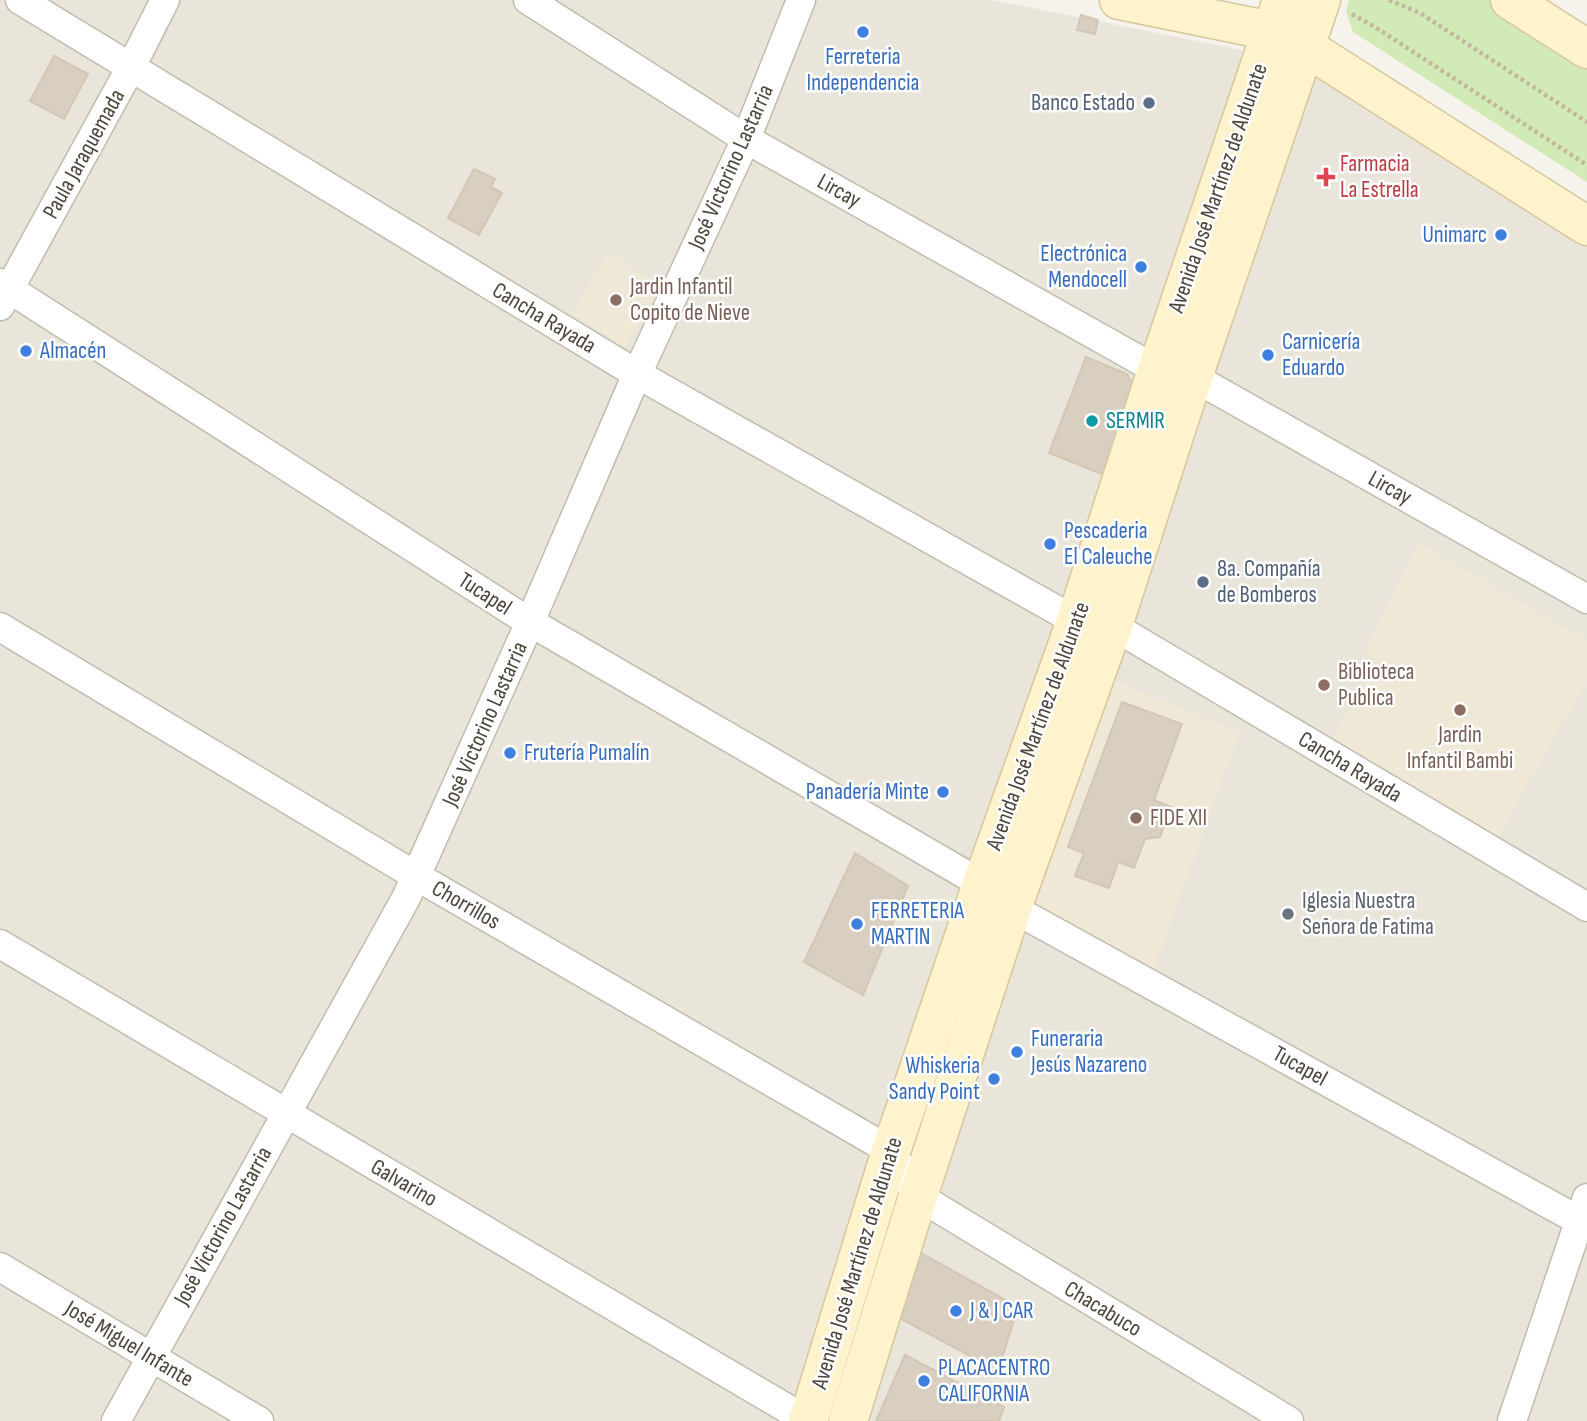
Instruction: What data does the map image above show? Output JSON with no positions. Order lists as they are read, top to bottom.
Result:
{
  "streets": {
    "main road": ["Avenida José Martínez de Aldunate"],
    "street": [
      "Paula Jaraquemada",
      "José Victorino Lastarria",
      "Lircay",
      "Cancha Rayada",
      "Tucapel",
      "Chorrillos",
      "Galvarino",
      "Chacabuco",
      "José Miguel Infante"
    ]
  },
  "crossings": [
    ["Paula Jaraquemada", "Cancha Rayada"],
    ["Paula Jaraquemada", "Tucapel"],
    ["José Victorino Lastarria", "Lircay"],
    ["José Victorino Lastarria", "Cancha Rayada"],
    ["José Victorino Lastarria", "Tucapel"],
    ["José Victorino Lastarria", "Chorrillos"],
    ["José Victorino Lastarria", "Galvarino"],
    ["José Victorino Lastarria", "José Miguel Infante"],
    ["Avenida José Martínez de Aldunate", "Lircay"],
    ["Avenida José Martínez de Aldunate", "Cancha Rayada"],
    ["Avenida José Martínez de Aldunate", "Tucapel"],
    ["Avenida José Martínez de Aldunate", "Chorrillos"],
    ["Avenida José Martínez de Aldunate", "Galvarino"],
    ["Avenida José Martínez de Aldunate", "Chacabuco"],
    ["Chorrillos", "Chacabuco"]
  ],
  "places": {
    "other": [
      "Ferreteria Independencia",
      "Banco Estado",
      "Unimarc",
      "Electrónica Mendocell",
      "Jardin Infantil Copito de Nieve",
      "Almacén",
      "Carnicería Eduardo",
      "SERMIR",
      "Pescaderia El Caleuche",
      "8a. Compañía de Bomberos",
      "Biblioteca Publica",
      "Jardin Infantil Bambi",
      "Frutería Pumalín",
      "Panadería Minte",
      "FIDE XII",
      "Iglesia Nuestra Señora de Fatima",
      "FERRETERIA MARTIN",
      "Funeraria Jesús Nazareno",
      "Whiskeria Sandy Point",
      "J & J CAR",
      "PLACACENTRO CALIFORNIA"
    ],
    "health": ["Farmacia La Estrella"]
  }
}
